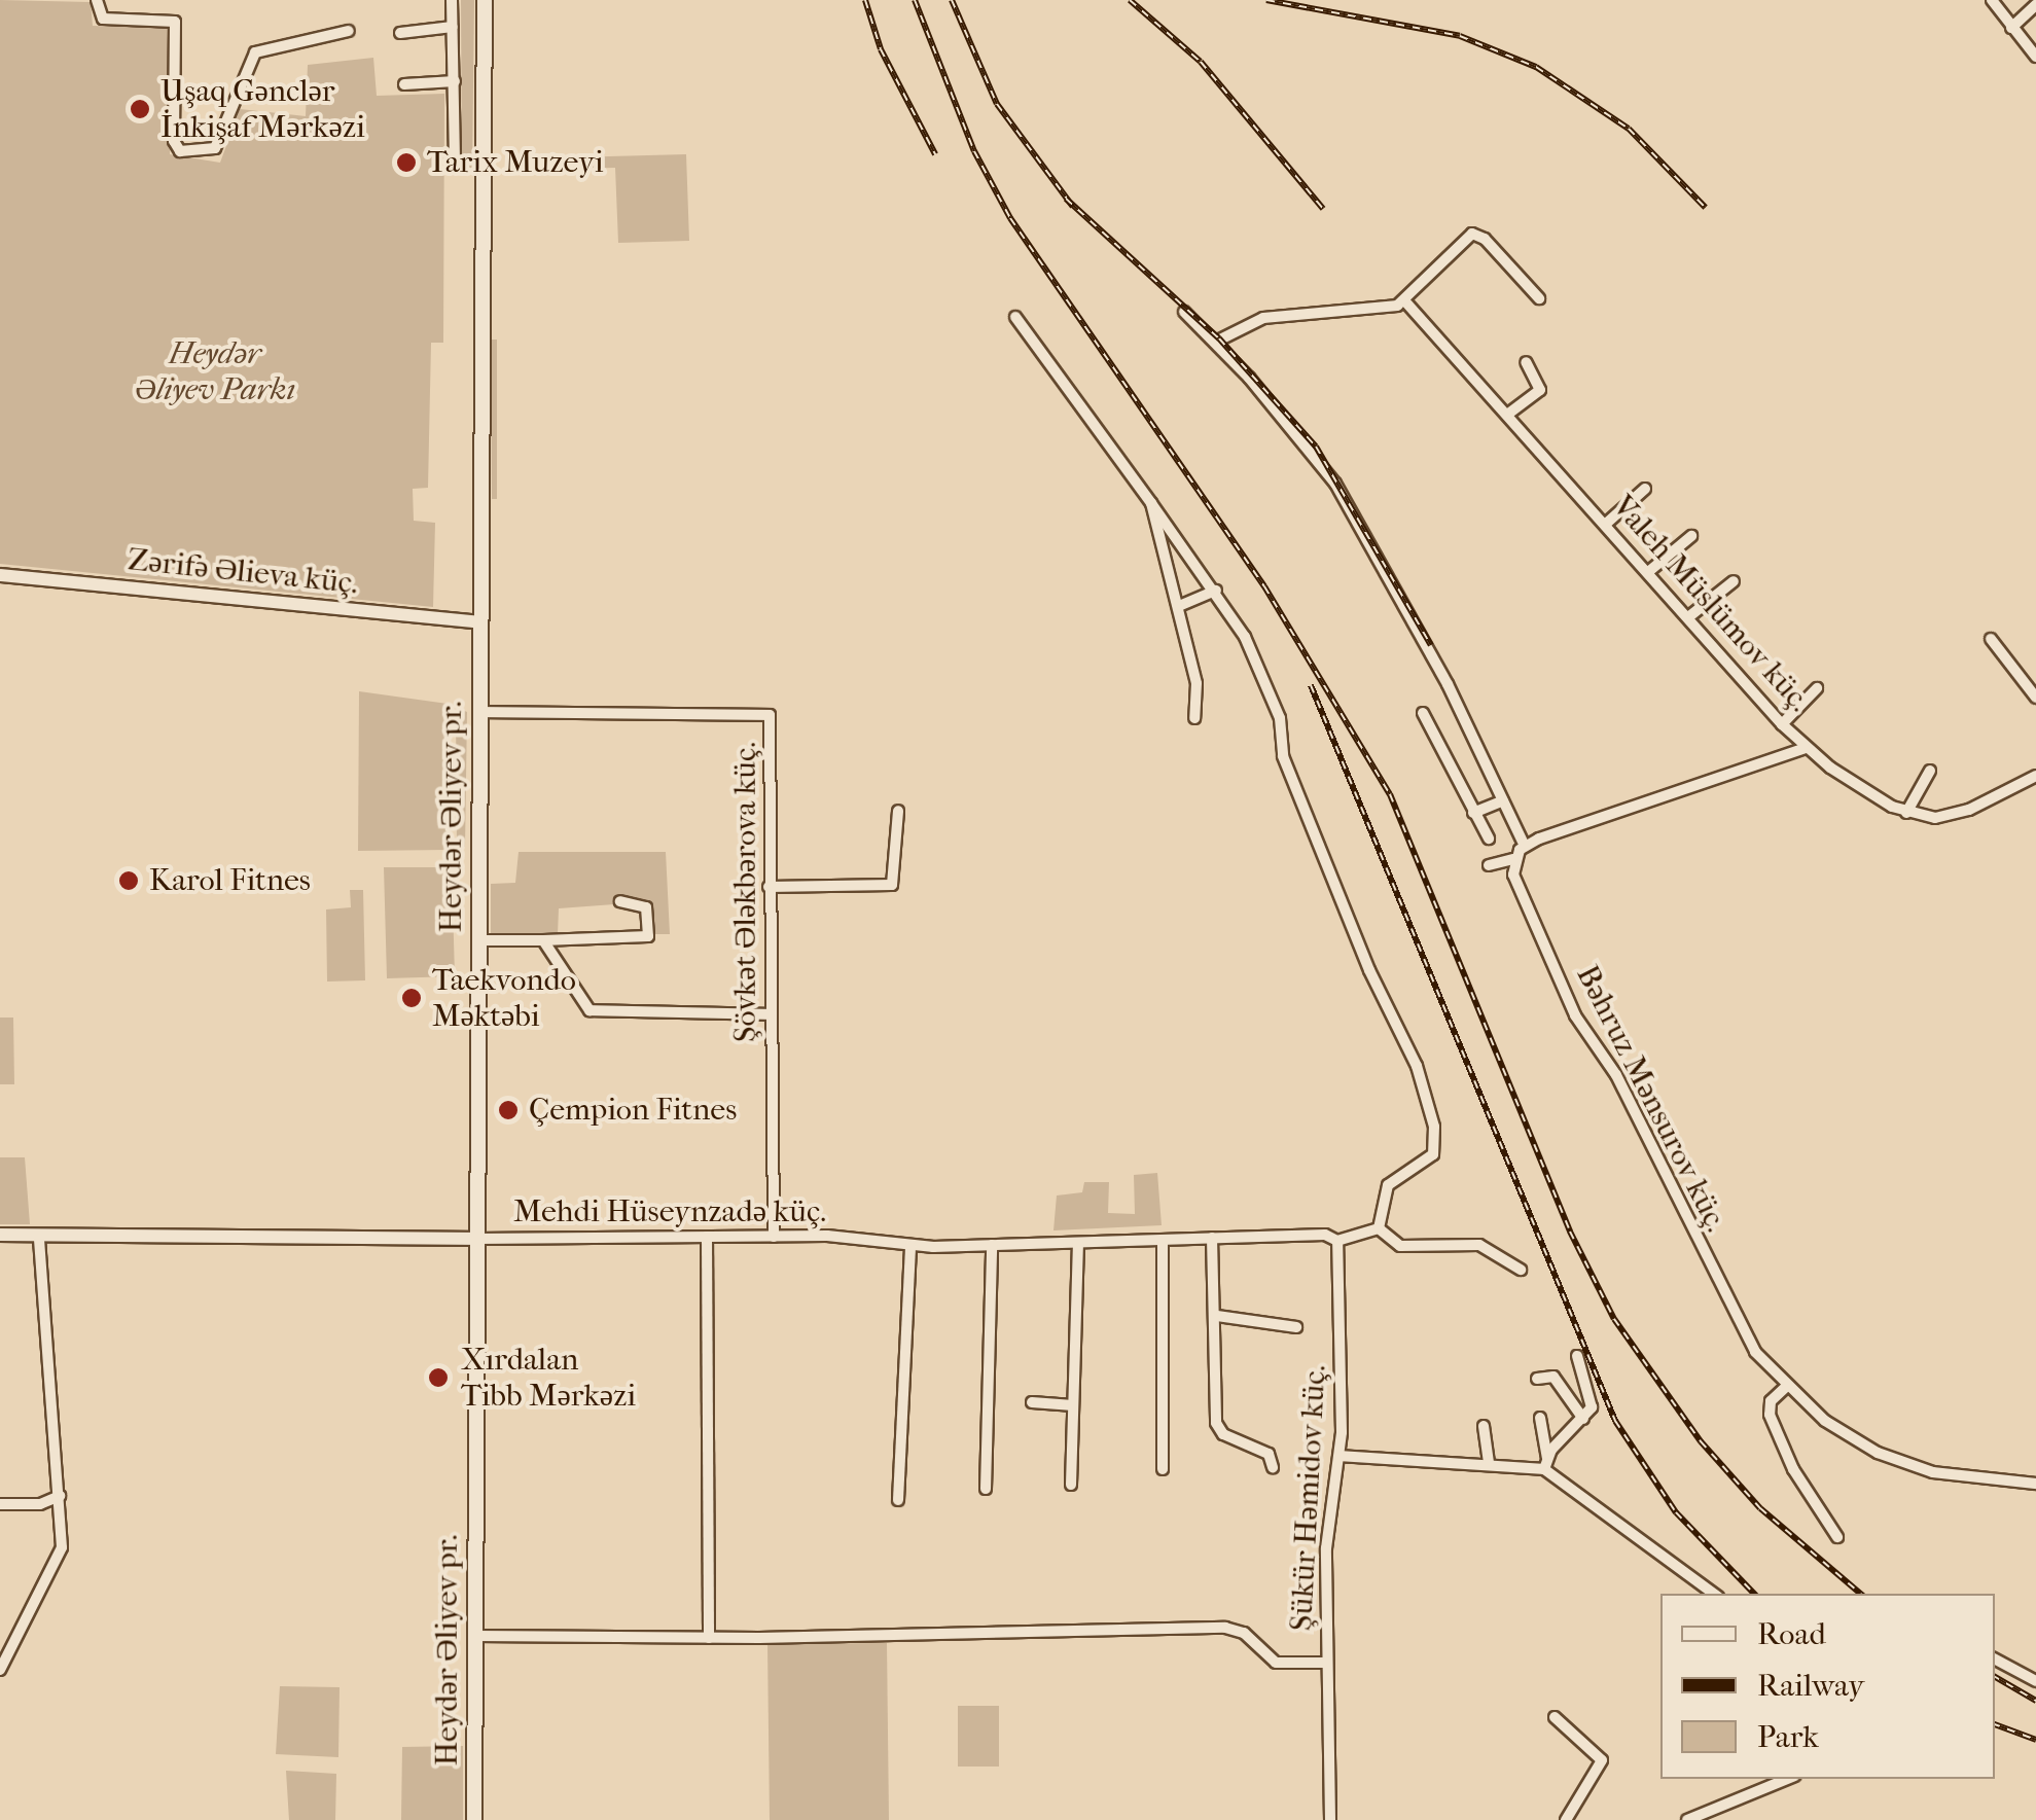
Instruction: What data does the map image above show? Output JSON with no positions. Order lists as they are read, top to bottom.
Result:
{
  "streets": {
    "main road": ["Heydər Əliyev pr."],
    "street": [
      "Zərifə Əlieva küç.",
      "Valeh Müslümov küç.",
      "Şövkət Ələkbərova küç.",
      "Bəhruz Mənsurov küç.",
      "Mehdi Hüseynzadə küç.",
      "Şükür Həmidov küç."
    ]
  },
  "crossings": [
    ["Zərifə Əlieva küç.", "Heydər Əliyev pr."],
    ["Heydər Əliyev pr.", "Şövkət Ələkbərova küç."],
    ["Heydər Əliyev pr.", "Mehdi Hüseynzadə küç."],
    ["Şövkət Ələkbərova küç.", "Mehdi Hüseynzadə küç."],
    ["Mehdi Hüseynzadə küç.", "Şükür Həmidov küç."]
  ],
  "parks": ["Heydər Əliyev Parkı"],
  "places": [
    "Uşaq Gənclər İnkişaf Mərkəzi",
    "Tarix Muzeyi",
    "Karol Fitnes",
    "Taekvondo Məktəbi",
    "Çempion Fitnes",
    "Xırdalan Tibb Mərkəzi"
  ],
  "legend": ["Road", "Railway", "Park"]
}
